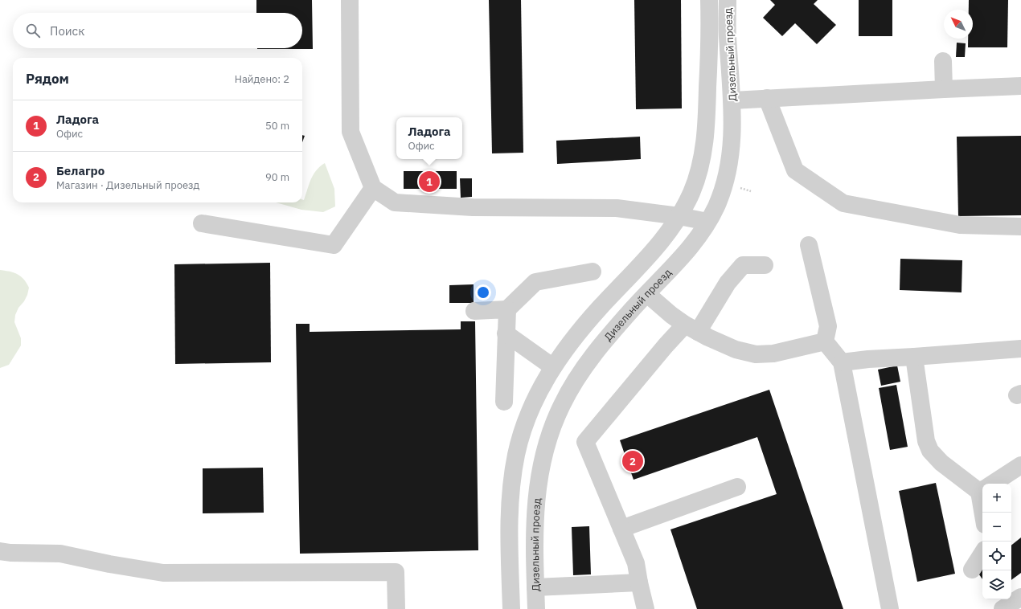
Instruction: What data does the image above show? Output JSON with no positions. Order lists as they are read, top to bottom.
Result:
{
  "streets": {
    "street": ["Дизельный проезд"]
  },
  "north": "top left",
  "page": {
    "search": "Поиск",
    "heading": ["Рядом", "Найдено: 2"],
    "list": [
      {
        "mark": "1",
        "name": "Ладога",
        "note": "Офис",
        "value": "50 m"
      },
      {
        "mark": "2",
        "name": "Белагро",
        "note": "Магазин · Дизельный проезд",
        "value": "90 m"
      }
    ],
    "popup": ["Ладога", "Офис"],
    "pins": ["1", "2"],
    "map_buttons": ["+", "−"]
  }
}
